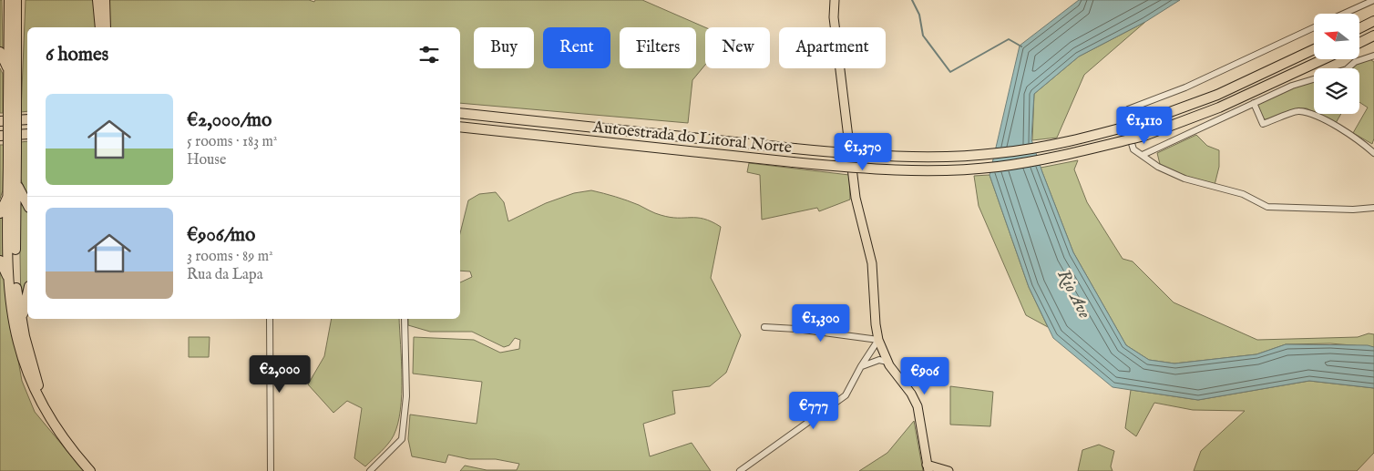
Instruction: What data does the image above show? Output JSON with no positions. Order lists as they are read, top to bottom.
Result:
{
  "streets": {
    "highway": ["Autoestrada do Litoral Norte"]
  },
  "water": ["Rio Ave"],
  "north": "left",
  "page": {
    "chip": [
      "Buy",
      "Rent",
      "Filters",
      "New",
      "Apartment"
    ],
    "heading": "6 homes",
    "list": [
      {
        "name": "€2,000/mo",
        "note": "5 rooms · 183 m² · House"
      },
      {
        "name": "€906/mo",
        "note": "3 rooms · 89 m² · Rua da Lapa"
      }
    ],
    "price": [
      "€1,110",
      "€1,370",
      "€1,300",
      "€2,000",
      "€906",
      "€777"
    ]
  }
}
